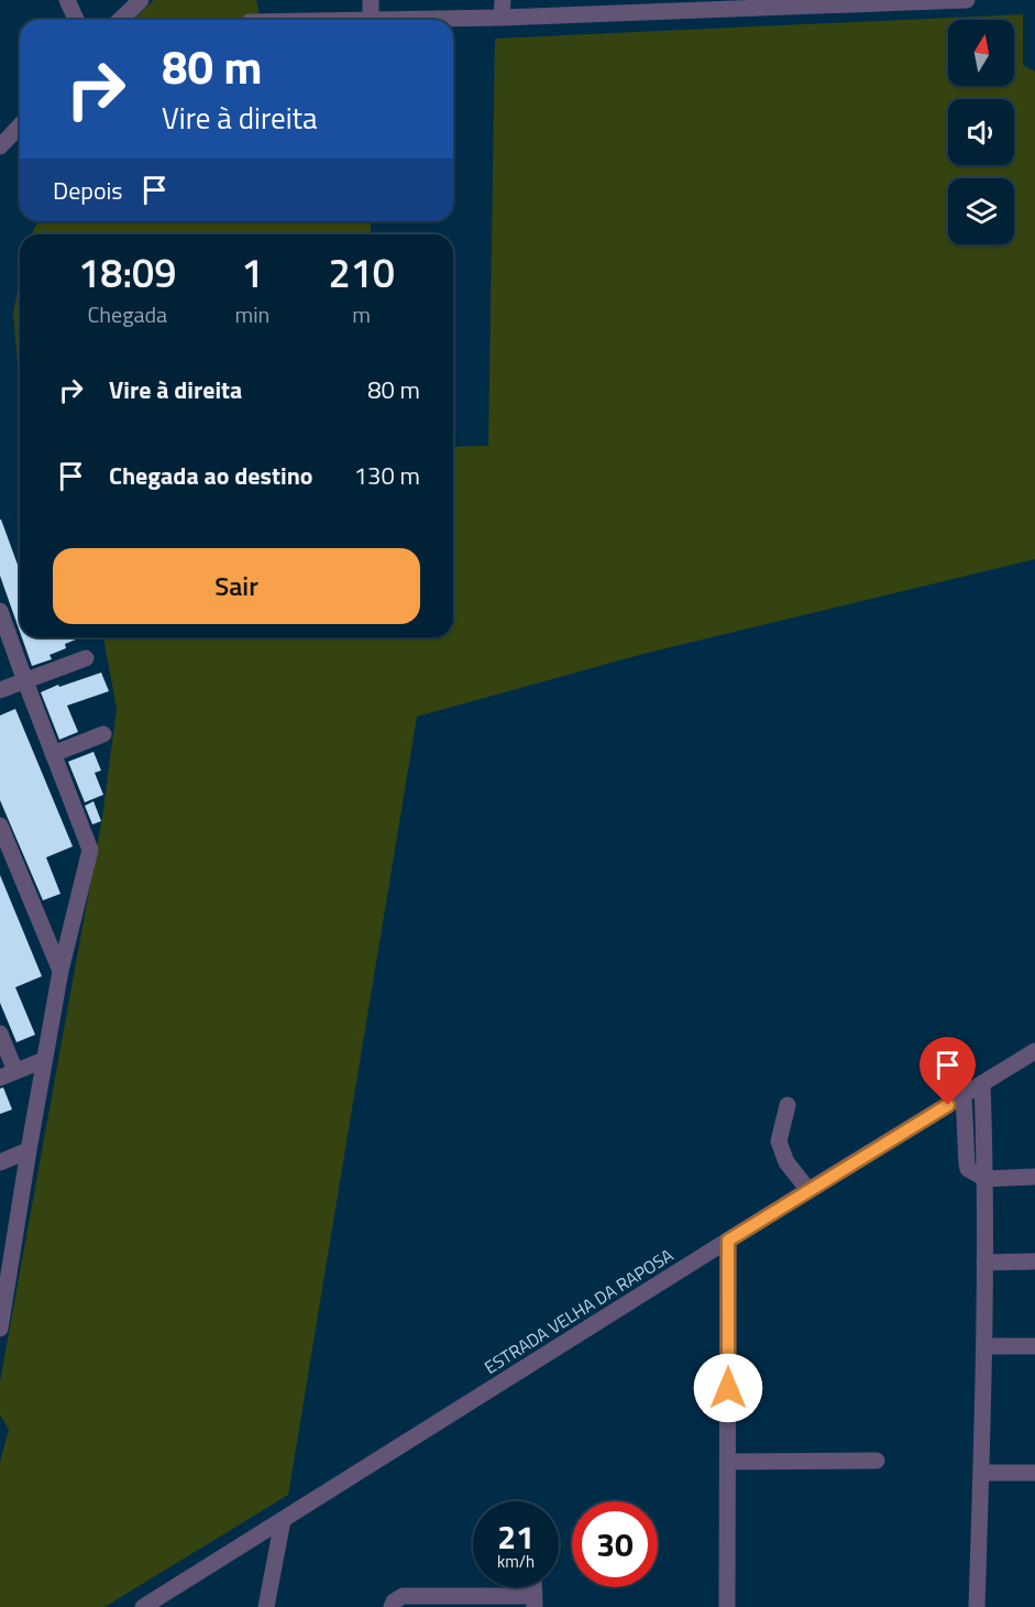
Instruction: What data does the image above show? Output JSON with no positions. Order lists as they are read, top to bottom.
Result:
{
  "streets": {
    "street": ["ESTRADA VELHA DA RAPOSA"]
  },
  "north": "top",
  "page": {
    "turn": ["80 m", "Vire à direita"],
    "then": "Depois",
    "eta": [
      "18:09",
      "Chegada",
      "1",
      "min",
      "210",
      "m"
    ],
    "list": [
      {
        "name": "Vire à direita",
        "value": "80 m"
      },
      {
        "name": "Chegada ao destino",
        "value": "130 m"
      }
    ],
    "buttons": "Sair",
    "speed": "21 km/h",
    "limit": "30"
  }
}
